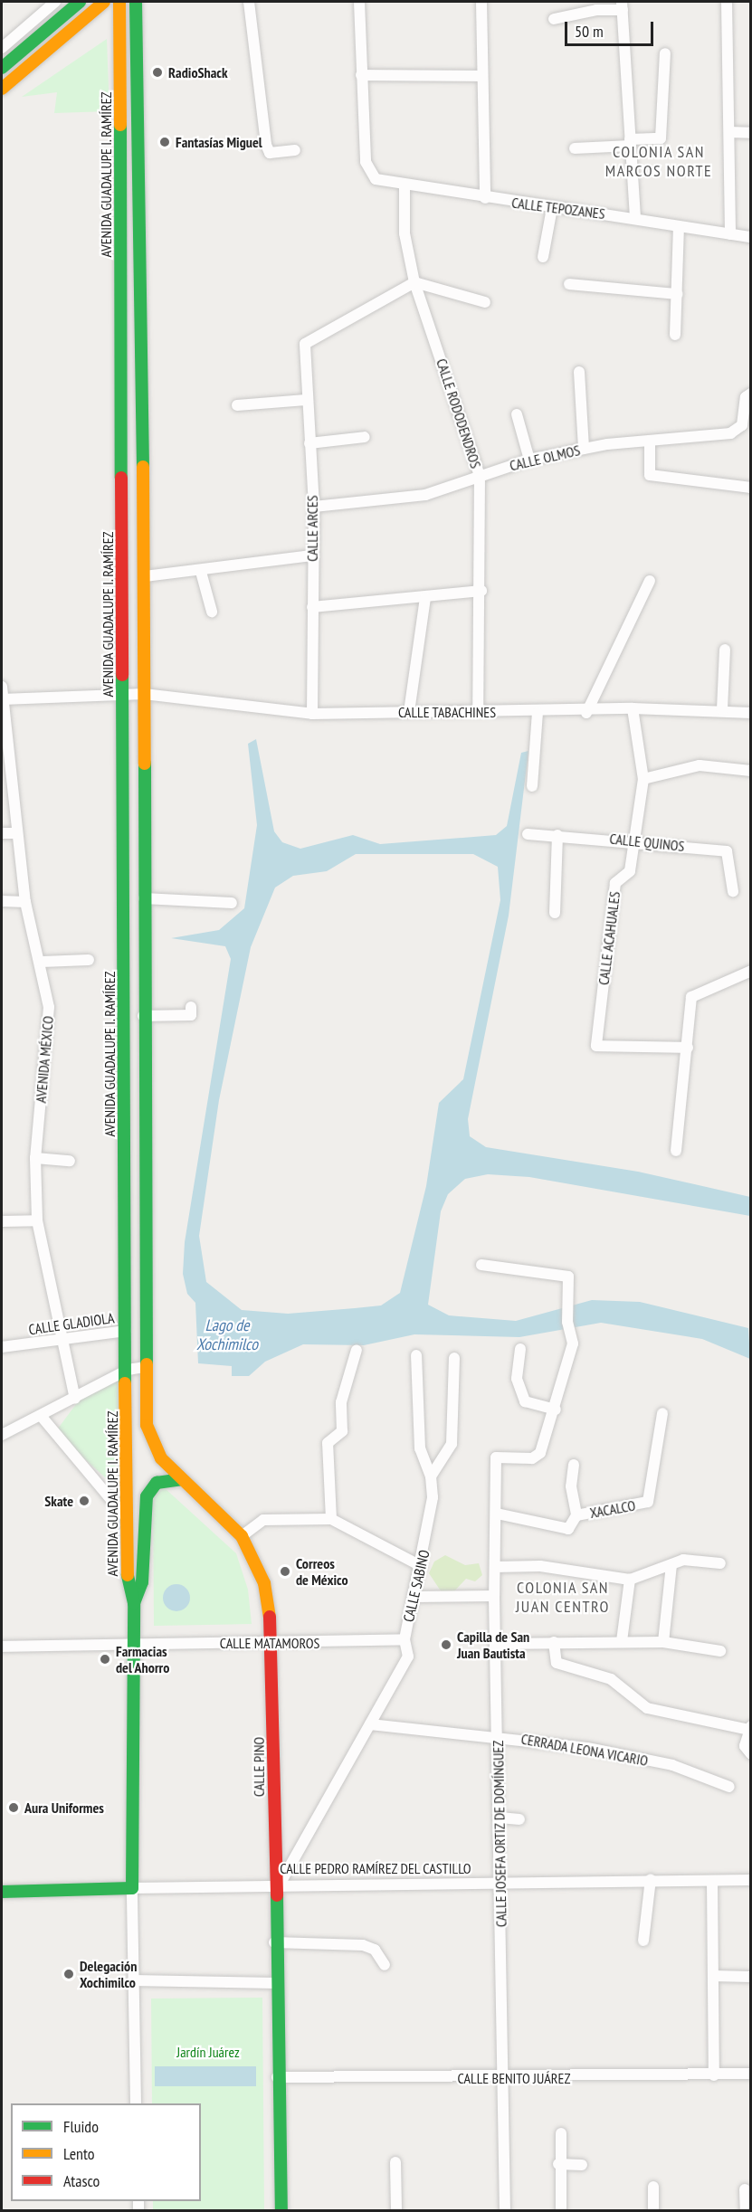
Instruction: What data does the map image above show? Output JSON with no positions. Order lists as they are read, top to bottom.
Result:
{
  "streets": {
    "main road": [
      "AVENIDA GUADALUPE I. RAMÍREZ",
      "CALLE GLADIOLA",
      "CALLE PINO",
      "CALLE PEDRO RAMÍREZ DEL CASTILLO"
    ],
    "street": [
      "CALLE TEPOZANES",
      "CALLE RODODENDROS",
      "CALLE OLMOS",
      "CALLE ARCES",
      "CALLE TABACHINES",
      "CALLE QUINOS",
      "CALLE ACAHUALES",
      "AVENIDA MÉXICO",
      "XACALCO",
      "CALLE SABINO",
      "CALLE MATAMOROS",
      "CERRADA LEONA VICARIO",
      "CALLE JOSEFA ORTIZ DE DOMÍNGUEZ",
      "CALLE BENITO JUÁREZ"
    ]
  },
  "crossings": [
    ["AVENIDA GUADALUPE I. RAMÍREZ", "CALLE TABACHINES"],
    ["AVENIDA GUADALUPE I. RAMÍREZ", "CALLE GLADIOLA"],
    ["AVENIDA GUADALUPE I. RAMÍREZ", "CALLE MATAMOROS"],
    ["AVENIDA GUADALUPE I. RAMÍREZ", "CALLE PEDRO RAMÍREZ DEL CASTILLO"],
    ["CALLE TEPOZANES", "CALLE RODODENDROS"],
    ["CALLE RODODENDROS", "CALLE OLMOS"],
    ["CALLE RODODENDROS", "CALLE ARCES"],
    ["CALLE RODODENDROS", "CALLE TABACHINES"],
    ["CALLE OLMOS", "CALLE ARCES"],
    ["CALLE ARCES", "CALLE TABACHINES"],
    ["CALLE TABACHINES", "CALLE ACAHUALES"],
    ["CALLE TABACHINES", "AVENIDA MÉXICO"],
    ["CALLE QUINOS", "CALLE ACAHUALES"],
    ["AVENIDA MÉXICO", "CALLE GLADIOLA"],
    ["XACALCO", "CALLE JOSEFA ORTIZ DE DOMÍNGUEZ"],
    ["CALLE SABINO", "CALLE MATAMOROS"],
    ["CALLE SABINO", "CERRADA LEONA VICARIO"],
    ["CALLE SABINO", "CALLE PINO"],
    ["CALLE SABINO", "CALLE PEDRO RAMÍREZ DEL CASTILLO"],
    ["CALLE MATAMOROS", "CALLE PINO"],
    ["CERRADA LEONA VICARIO", "CALLE JOSEFA ORTIZ DE DOMÍNGUEZ"],
    ["CALLE PINO", "CALLE PEDRO RAMÍREZ DEL CASTILLO"],
    ["CALLE PINO", "CALLE BENITO JUÁREZ"],
    ["CALLE JOSEFA ORTIZ DE DOMÍNGUEZ", "CALLE PEDRO RAMÍREZ DEL CASTILLO"],
    ["CALLE JOSEFA ORTIZ DE DOMÍNGUEZ", "CALLE BENITO JUÁREZ"]
  ],
  "districts": ["COLONIA SAN MARCOS NORTE", "COLONIA SAN JUAN CENTRO"],
  "water": ["Lago de Xochimilco"],
  "parks": ["Jardín Juárez"],
  "places": [
    "RadioShack",
    "Fantasías Miguel",
    "Skate",
    "Correos de México",
    "Capilla de San Juan Bautista",
    "Farmacias del Ahorro",
    "Aura Uniformes",
    "Delegación Xochimilco"
  ],
  "legend": ["Fluido", "Lento", "Atasco"],
  "scale_bar": "50 m"
}
